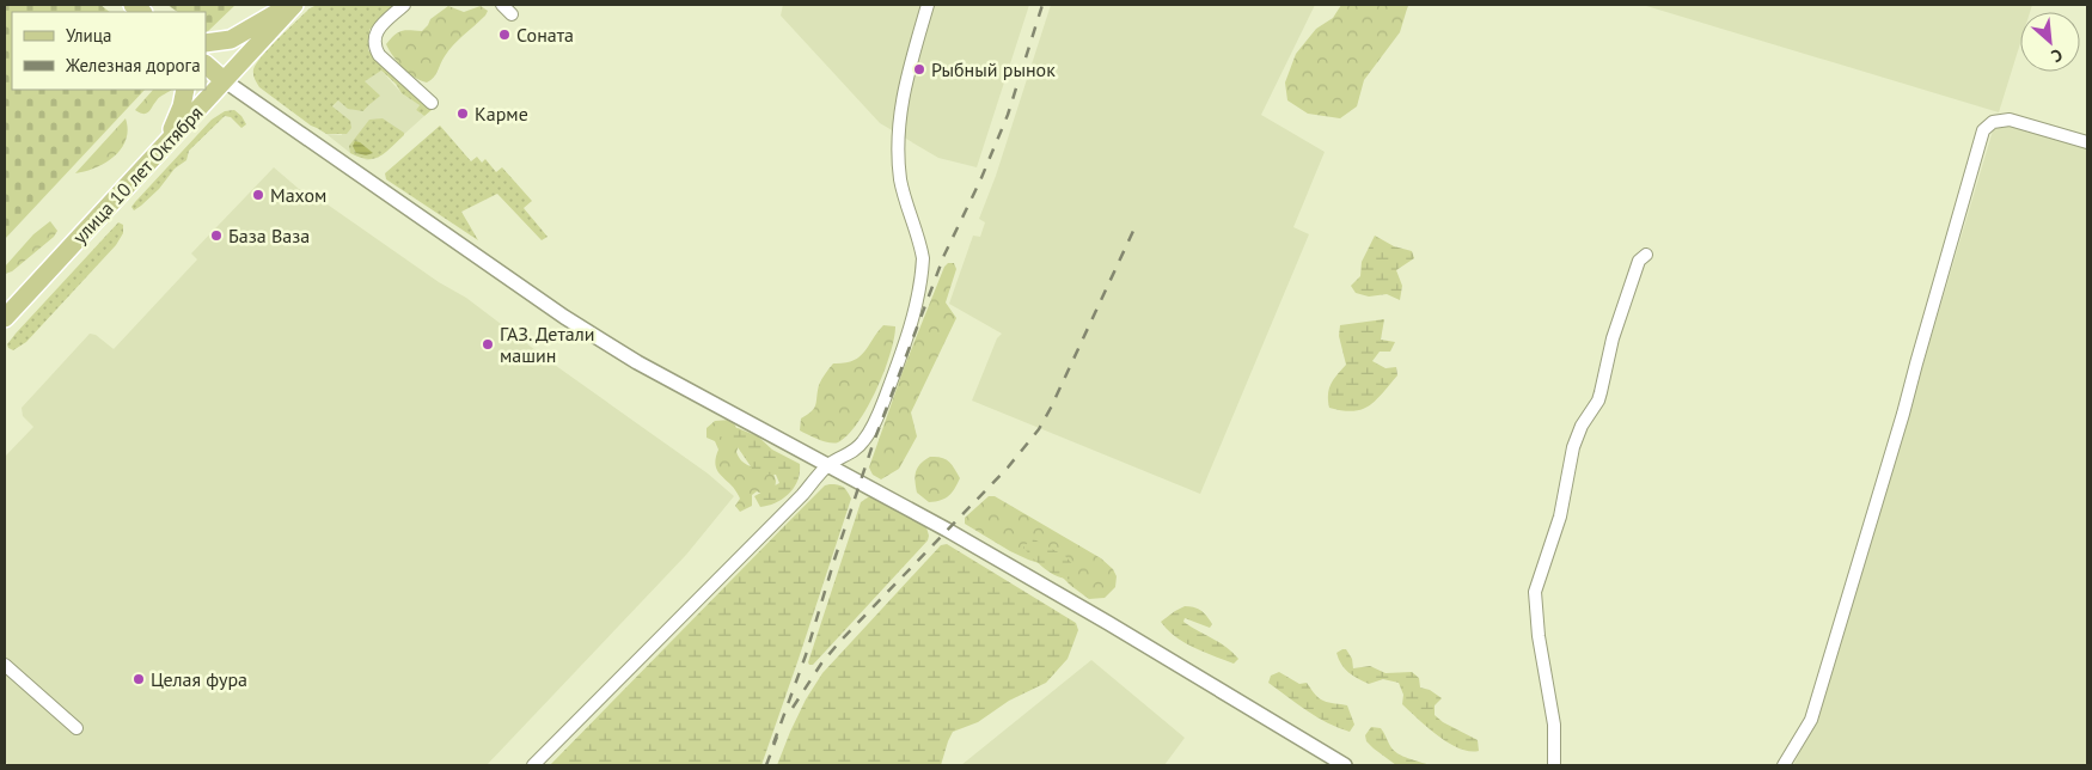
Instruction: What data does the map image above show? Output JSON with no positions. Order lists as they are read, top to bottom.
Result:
{
  "streets": {
    "main road": ["улица 10 лет Октября"]
  },
  "places": [
    "Соната",
    "Рыбный рынок",
    "Карме",
    "Махом",
    "База Ваза",
    "ГАЗ. Детали машин",
    "Целая фура"
  ],
  "legend": ["Улица", "Железная дорога"],
  "north": "bottom right"
}
